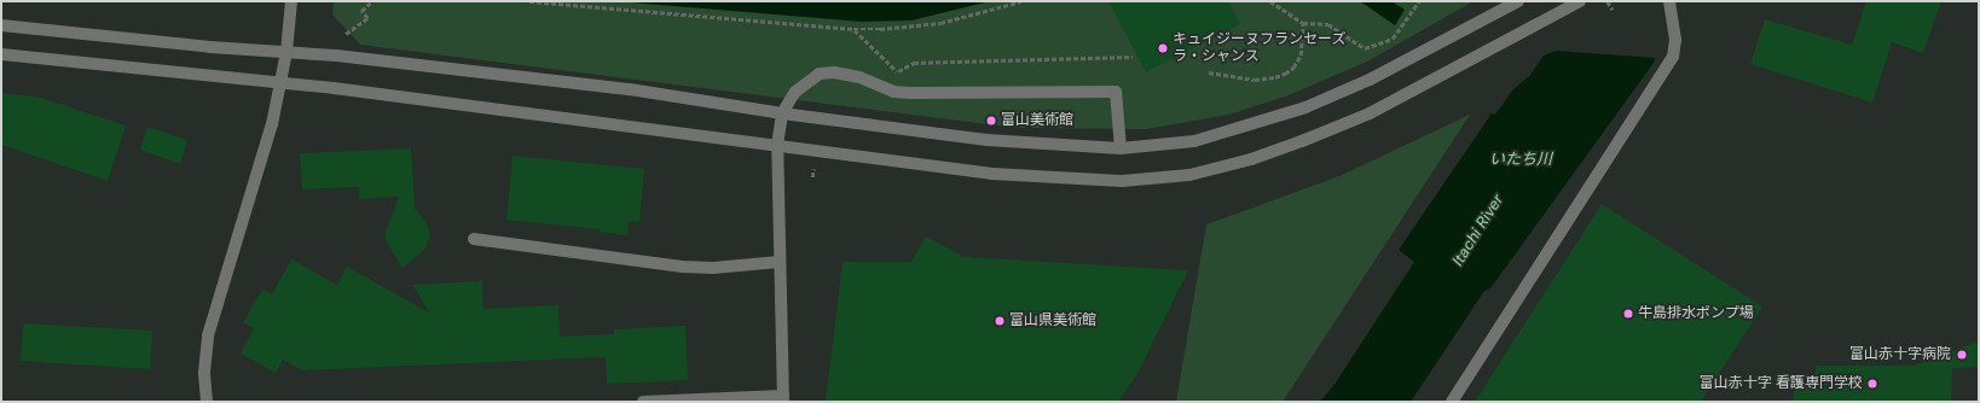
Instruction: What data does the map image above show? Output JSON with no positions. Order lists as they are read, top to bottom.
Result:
{
  "water": ["いたち川", "Itachi River"],
  "places": [
    "キュイジーヌフランセーズ ラ・シャンス",
    "富山美術館",
    "牛島排水ポンプ場",
    "富山県美術館",
    "富山赤十字病院",
    "富山赤十字 看護専門学校"
  ]
}
